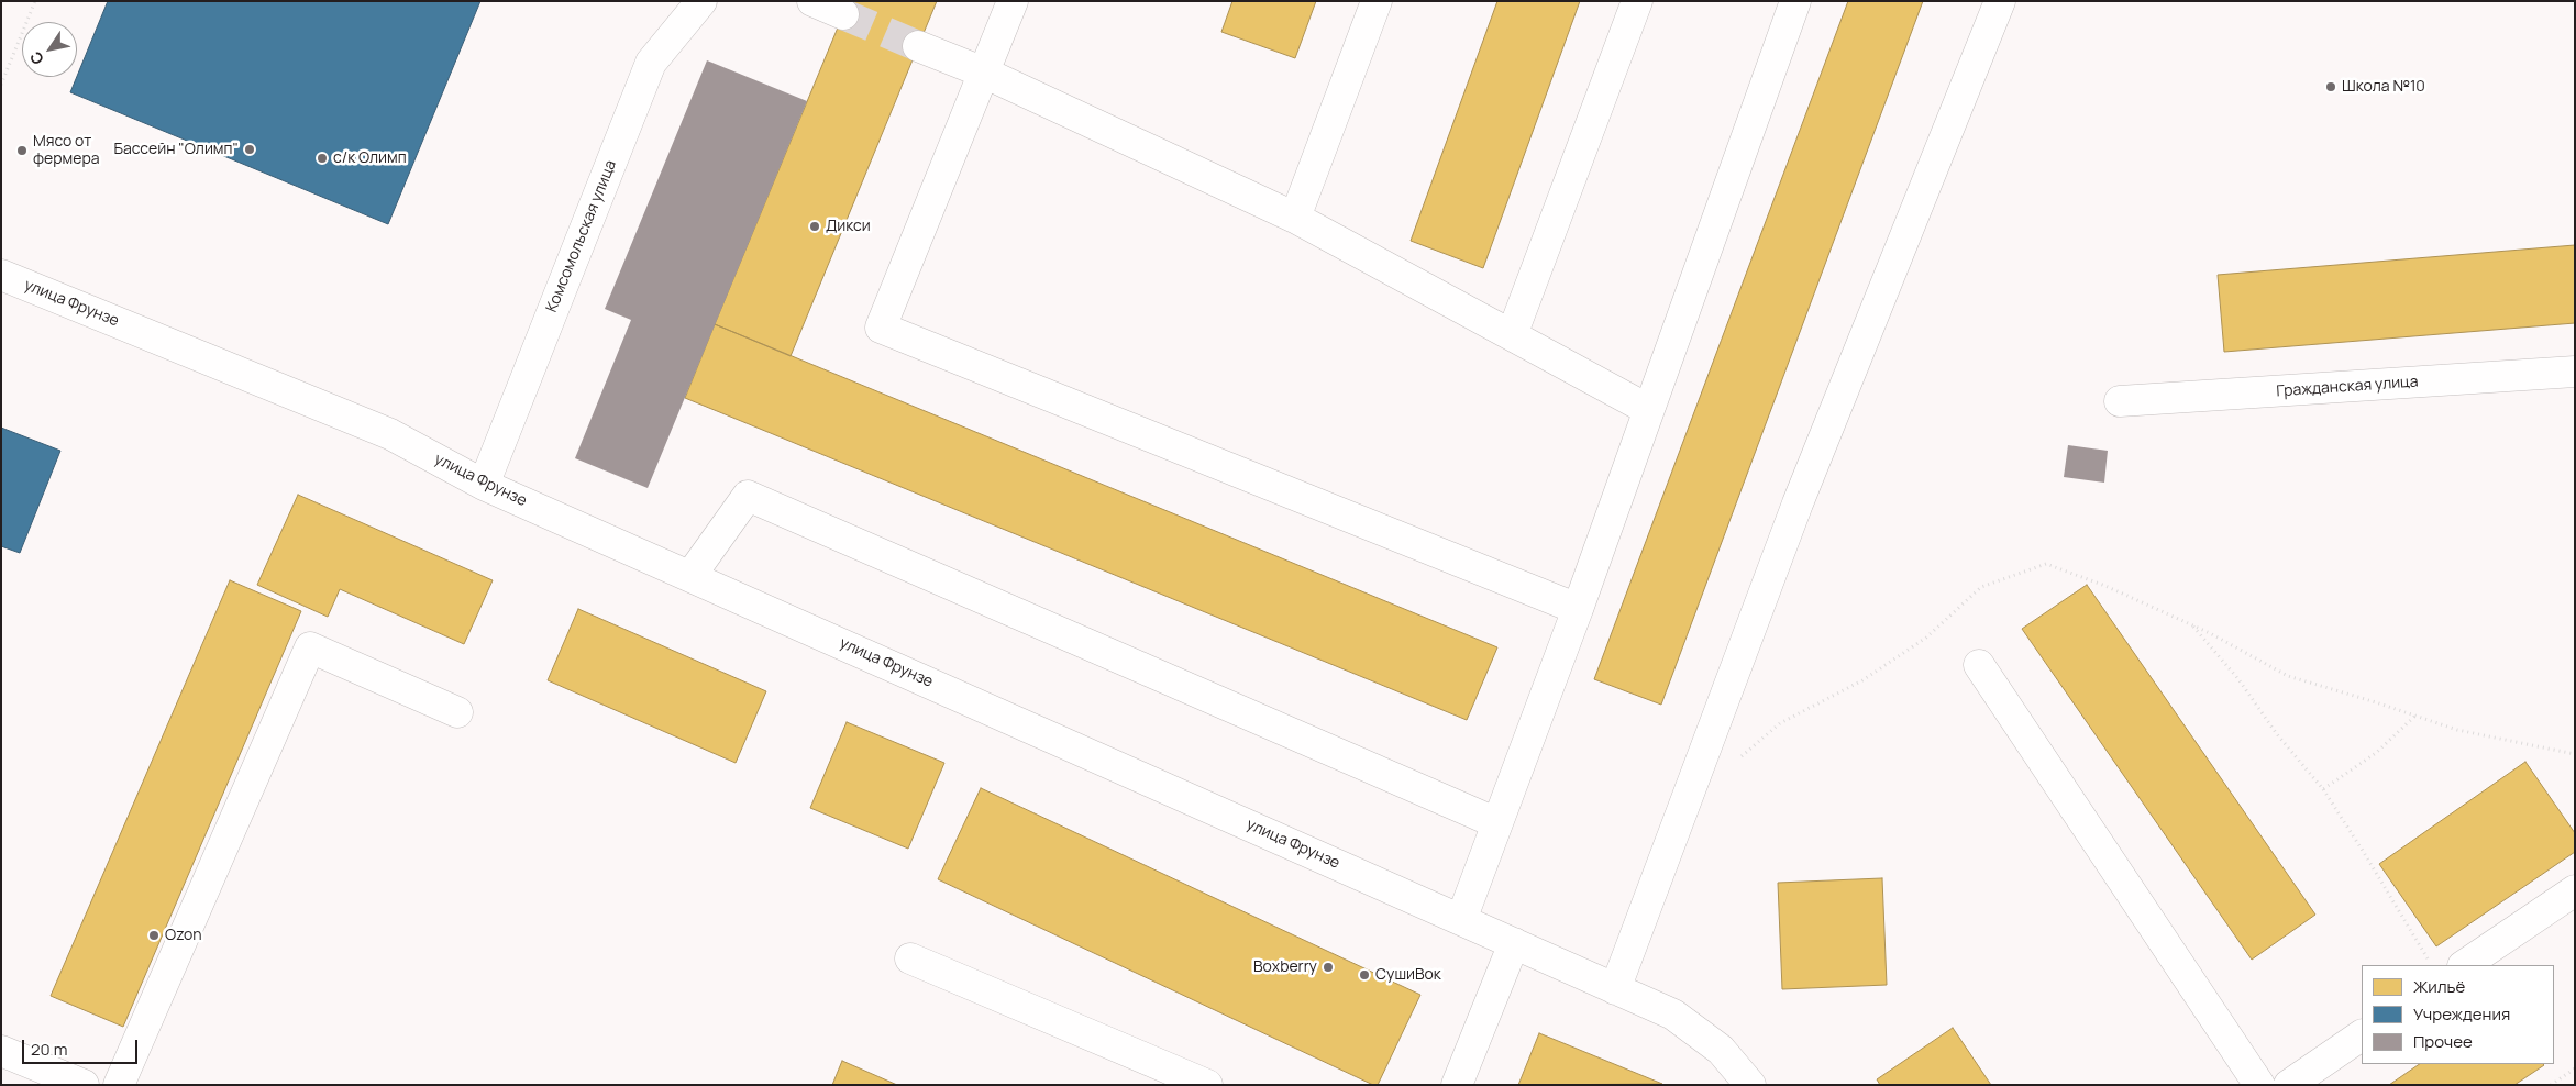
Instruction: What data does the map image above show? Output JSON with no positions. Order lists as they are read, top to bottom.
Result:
{
  "streets": {
    "street": ["Комсомольская улица", "улица Фрунзе", "Гражданская улица"]
  },
  "crossings": [
    ["Комсомольская улица", "улица Фрунзе"]
  ],
  "places": [
    "Школа №10",
    "Бассейн \"Олимп\"",
    "Мясо от фермера",
    "с/к Олимп",
    "Дикси",
    "Ozon",
    "Boxberry",
    "СушиВок"
  ],
  "legend": ["Жильё", "Учреждения", "Прочее"],
  "scale_bar": "20 m",
  "north": "bottom left"
}
